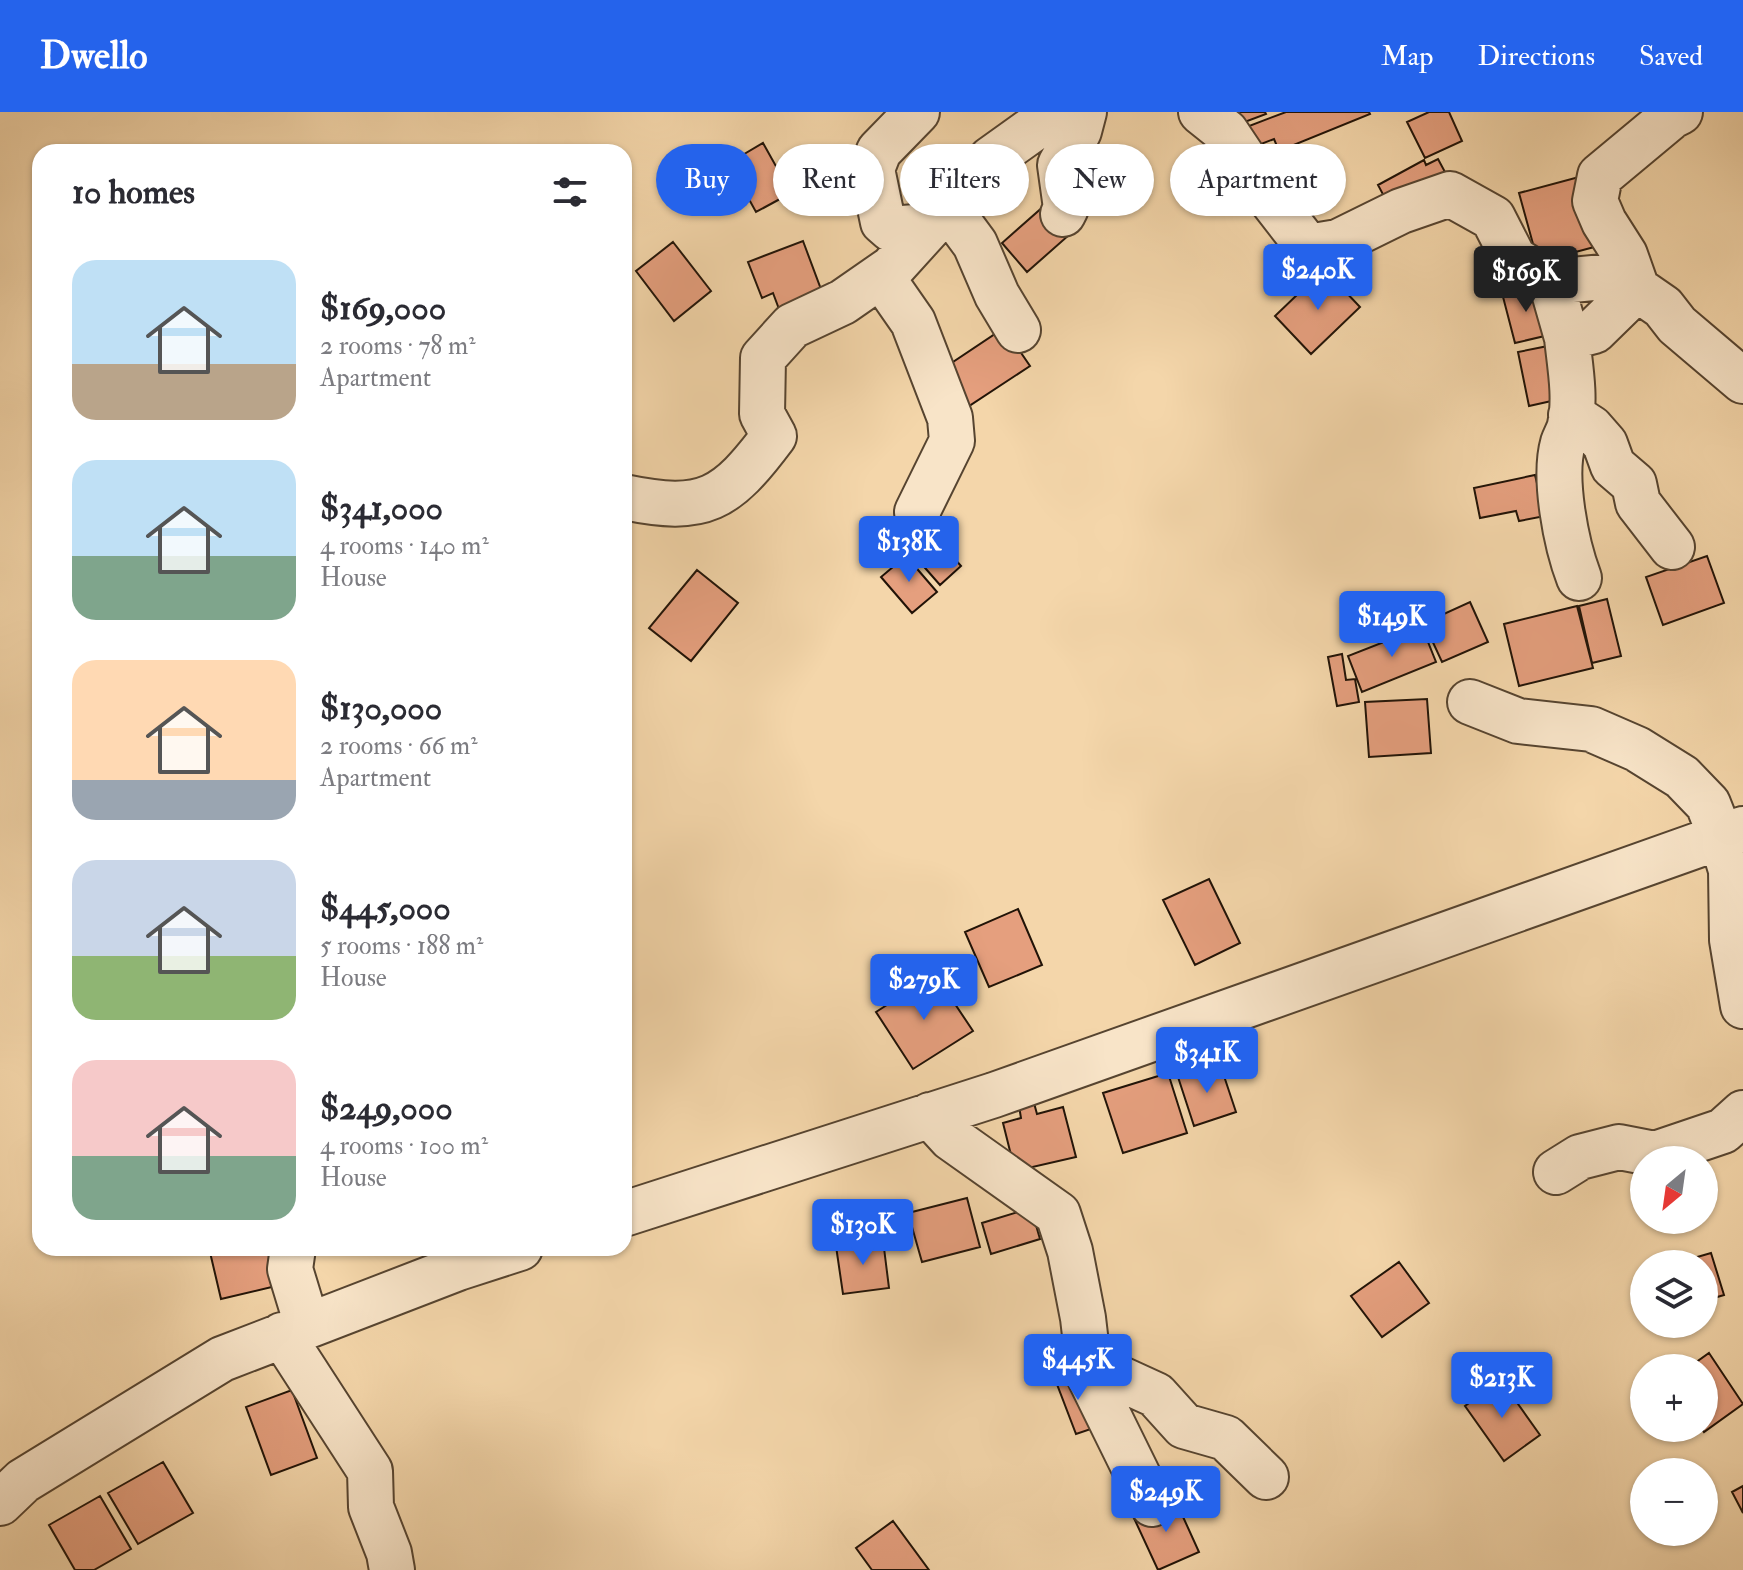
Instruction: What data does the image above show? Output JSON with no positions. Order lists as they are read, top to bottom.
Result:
{
  "north": "bottom left",
  "page": {
    "header": "Dwello",
    "nav": ["Map", "Directions", "Saved"],
    "chip": [
      "Buy",
      "Rent",
      "Filters",
      "New",
      "Apartment"
    ],
    "heading": "10 homes",
    "list": [
      {
        "name": "$169,000",
        "note": "2 rooms · 78 m² · Apartment"
      },
      {
        "name": "$341,000",
        "note": "4 rooms · 140 m² · House"
      },
      {
        "name": "$130,000",
        "note": "2 rooms · 66 m² · Apartment"
      },
      {
        "name": "$445,000",
        "note": "5 rooms · 188 m² · House"
      },
      {
        "name": "$249,000",
        "note": "4 rooms · 100 m² · House"
      }
    ],
    "price": [
      "$240K",
      "$169K",
      "$138K",
      "$149K",
      "$279K",
      "$341K",
      "$130K",
      "$445K",
      "$213K",
      "$249K"
    ],
    "map_buttons": ["+", "−"]
  }
}
